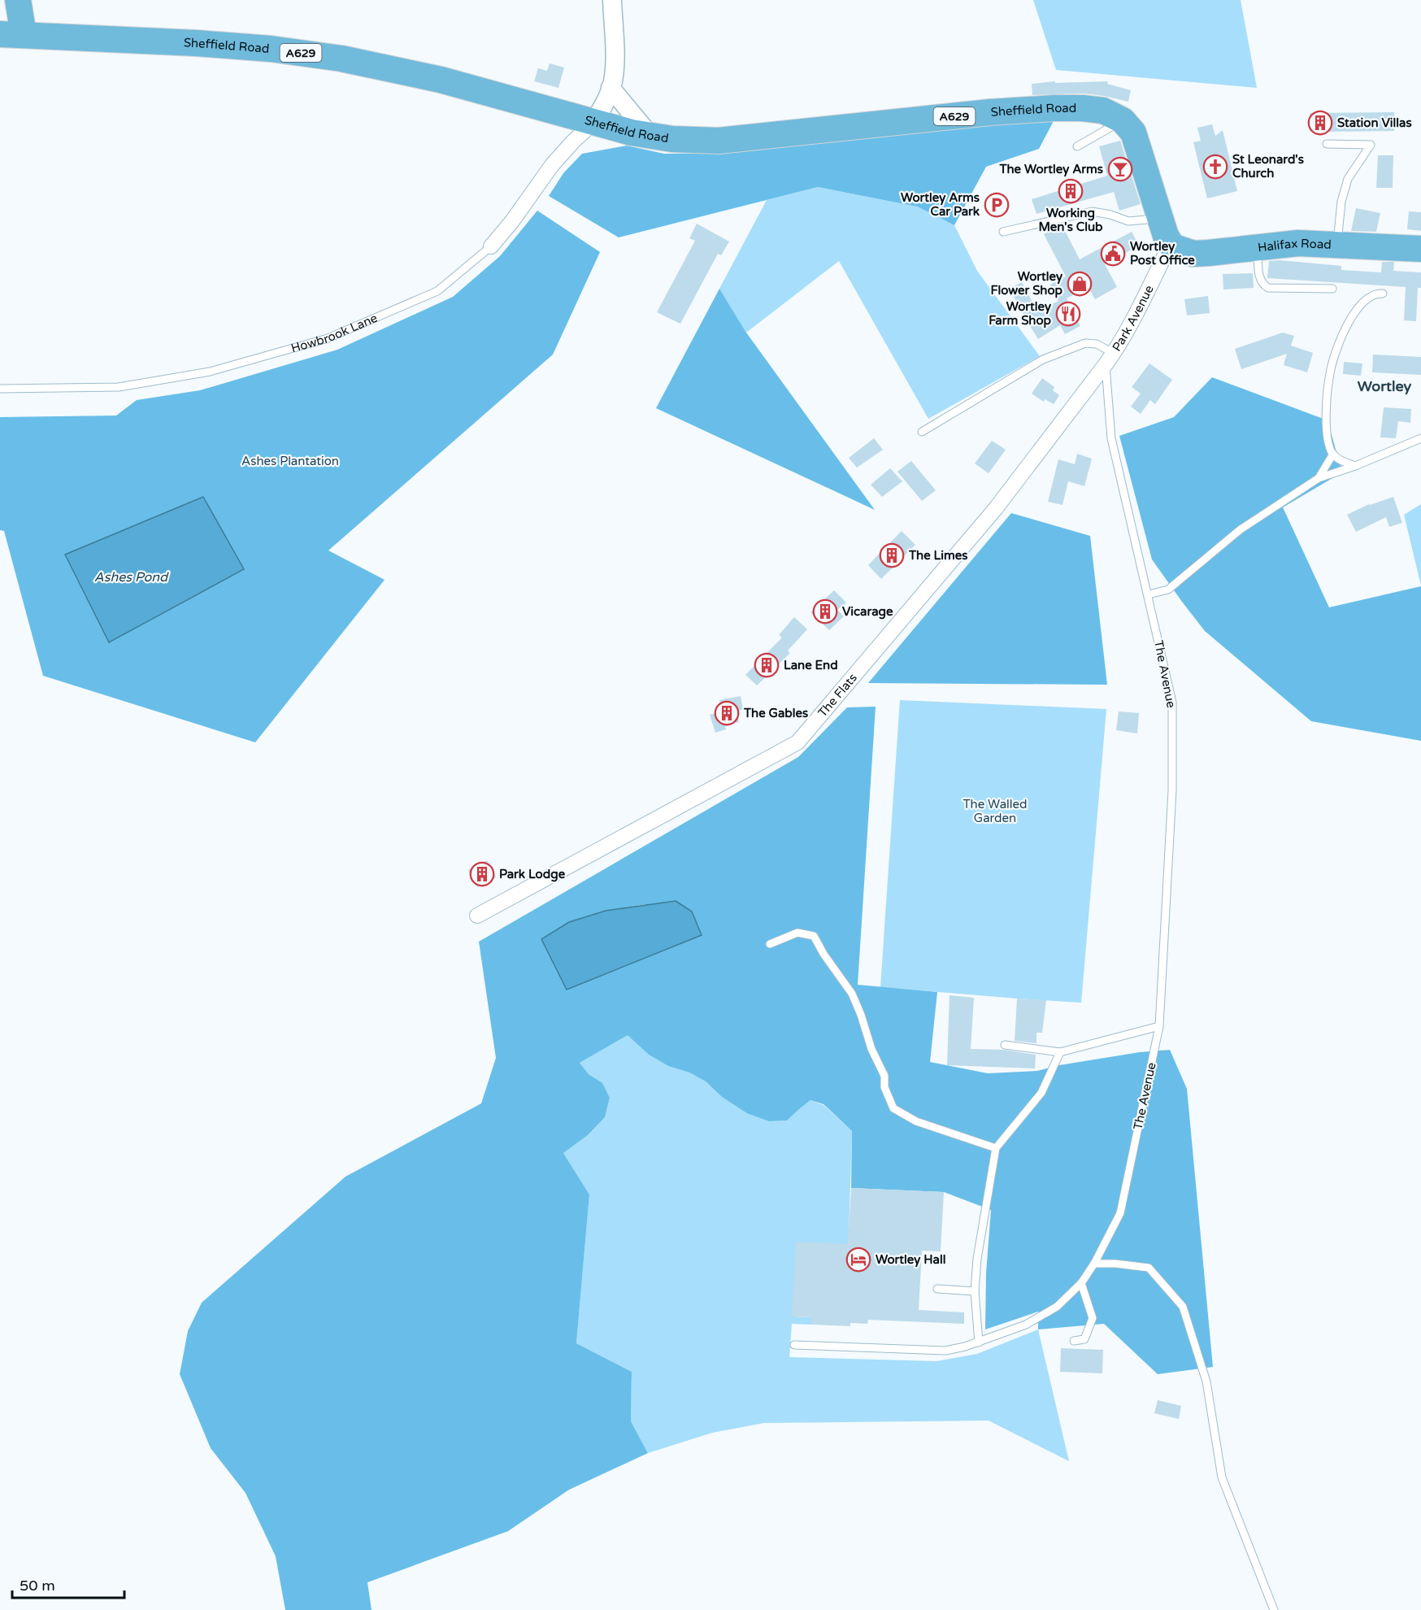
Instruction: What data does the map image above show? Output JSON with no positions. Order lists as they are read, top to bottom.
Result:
{
  "streets": {
    "highway": ["Sheffield Road", "A629", "Halifax Road"],
    "street": ["Park Avenue", "Howbrook Lane", "The Flats"],
    "lane": ["The Avenue"]
  },
  "crossings": [
    ["Sheffield Road", "A629"],
    ["Sheffield Road", "Howbrook Lane"],
    ["Halifax Road", "Park Avenue"],
    ["Park Avenue", "The Avenue"],
    ["Park Avenue", "The Flats"],
    ["The Avenue", "The Flats"]
  ],
  "districts": ["Wortley"],
  "water": ["Ashes Pond"],
  "parks": ["Ashes Plantation", "The Walled Garden"],
  "places": {
    "building": [
      "Station Villas",
      "Working Men's Club",
      "The Limes",
      "Vicarage",
      "Lane End",
      "The Gables",
      "Park Lodge"
    ],
    "church": ["St Leonard's Church"],
    "bar": ["The Wortley Arms"],
    "parking": ["Wortley Arms Car Park"],
    "public building": ["Wortley Post Office"],
    "shop": ["Wortley Flower Shop"],
    "restaurant": ["Wortley Farm Shop"],
    "hotel": ["Wortley Hall"]
  },
  "scale_bar": "50 m"
}
